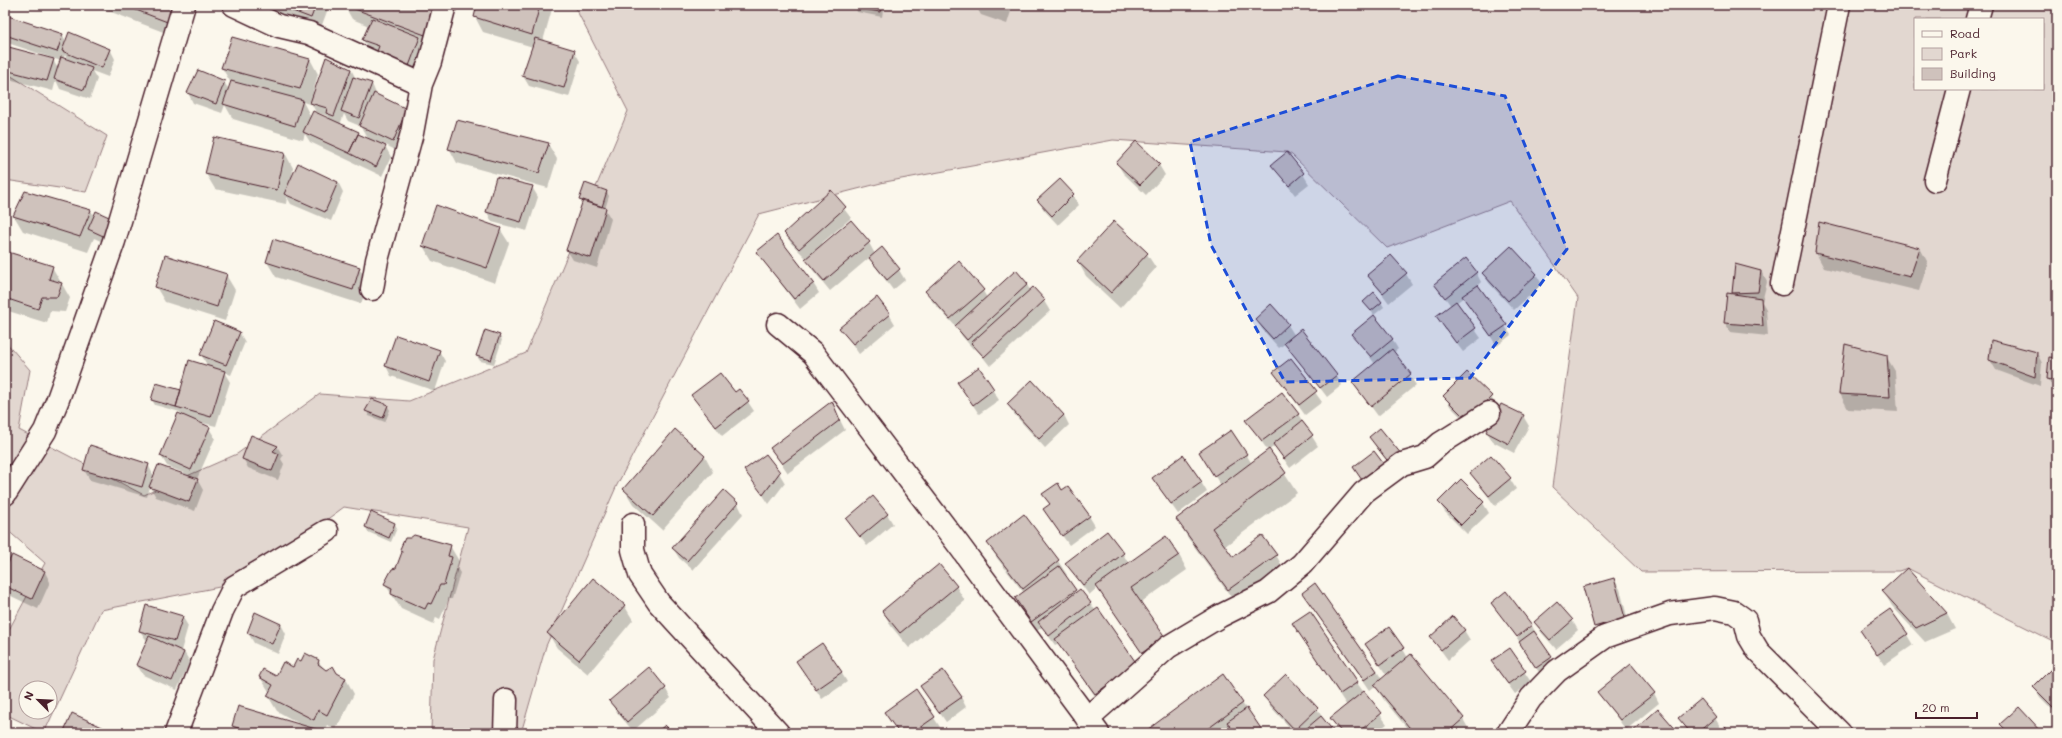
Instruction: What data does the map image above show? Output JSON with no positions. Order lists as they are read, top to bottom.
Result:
{
  "legend": ["Road", "Park", "Building"],
  "scale_bar": "20 m",
  "north": "top left"
}
